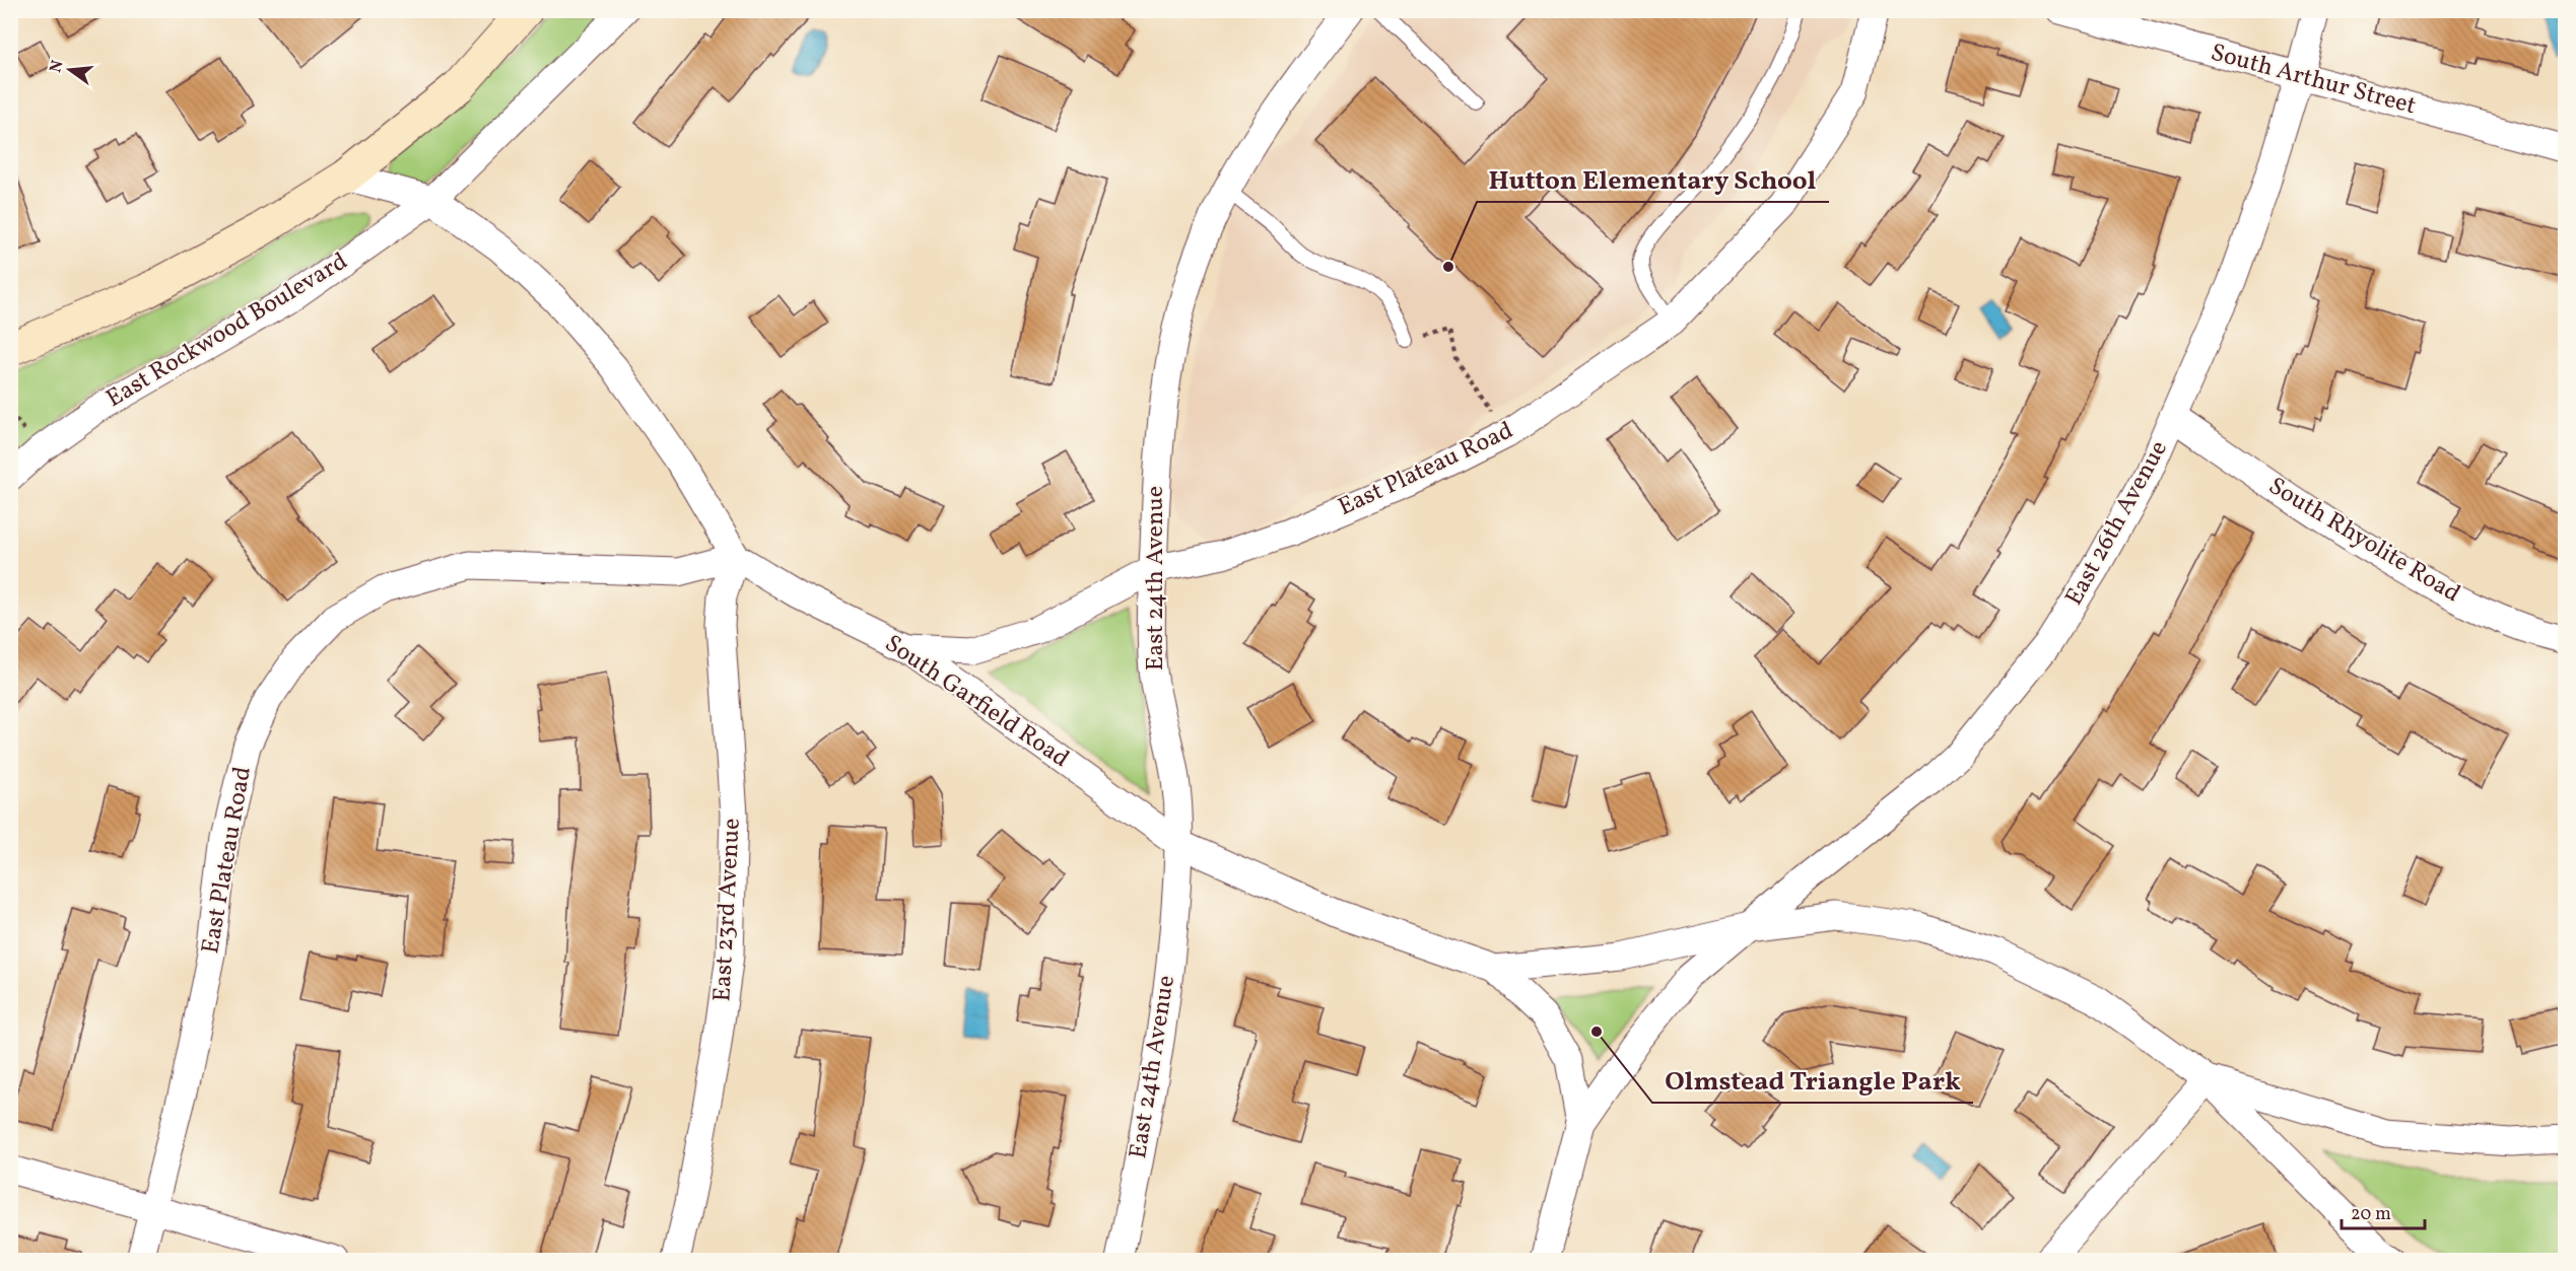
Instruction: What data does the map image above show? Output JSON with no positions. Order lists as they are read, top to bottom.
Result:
{
  "streets": {
    "street": [
      "South Arthur Street",
      "East Rockwood Boulevard",
      "East Plateau Road",
      "East 26th Avenue",
      "South Rhyolite Road",
      "East 24th Avenue",
      "South Garfield Road",
      "East 23rd Avenue"
    ]
  },
  "crossings": [
    ["South Arthur Street", "East 26th Avenue"],
    ["East Rockwood Boulevard", "South Garfield Road"],
    ["East Plateau Road", "East 24th Avenue"],
    ["East Plateau Road", "South Garfield Road"],
    ["East Plateau Road", "East 23rd Avenue"],
    ["East 26th Avenue", "South Rhyolite Road"],
    ["East 26th Avenue", "South Garfield Road"],
    ["East 24th Avenue", "South Garfield Road"],
    ["South Garfield Road", "East 23rd Avenue"]
  ],
  "places": ["Hutton Elementary School", "Olmstead Triangle Park"],
  "scale_bar": "20 m",
  "north": "left"
}
